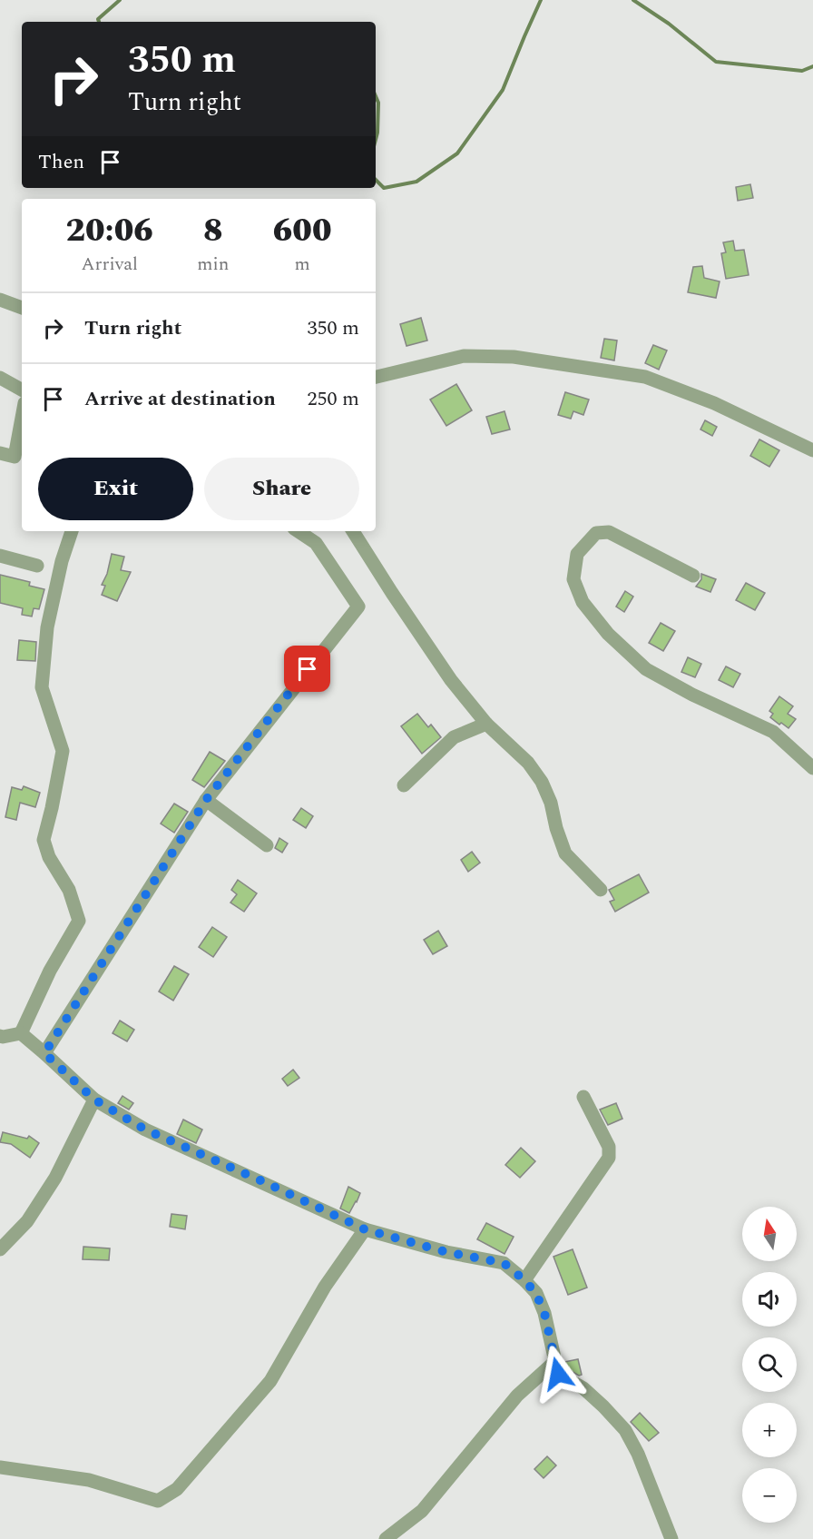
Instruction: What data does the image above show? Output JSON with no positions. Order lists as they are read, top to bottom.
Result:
{
  "north": "top",
  "page": {
    "turn": ["350 m", "Turn right"],
    "then": "Then",
    "eta": [
      "20:06",
      "Arrival",
      "8",
      "min",
      "600",
      "m"
    ],
    "list": [
      {
        "name": "Turn right",
        "value": "350 m"
      },
      {
        "name": "Arrive at destination",
        "value": "250 m"
      }
    ],
    "buttons": ["Exit", "Share"],
    "map_buttons": ["+", "−"]
  }
}
